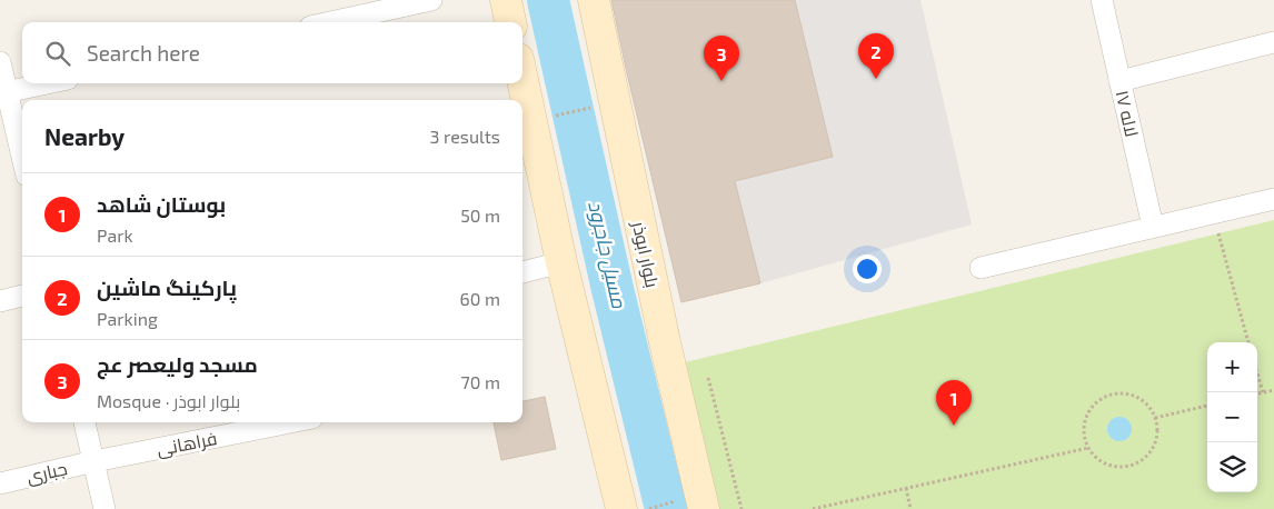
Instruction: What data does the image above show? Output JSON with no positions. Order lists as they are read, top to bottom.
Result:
{
  "streets": {
    "main road": ["بلوار ابوذر"],
    "street": ["لاله ۱۷", "فراهانی", "جباری"]
  },
  "crossings": [
    ["فراهانی", "جباری"]
  ],
  "water": ["مسیل جاجرود"],
  "page": {
    "search": "Search here",
    "pins": ["2", "3", "1"],
    "heading": ["Nearby", "3 results"],
    "list": [
      {
        "mark": "1",
        "name": "بوستان شاهد",
        "note": "Park",
        "value": "50 m"
      },
      {
        "mark": "2",
        "name": "پارکینگ ماشین",
        "note": "Parking",
        "value": "60 m"
      },
      {
        "mark": "3",
        "name": "مسجد ولیعصر عج",
        "note": "Mosque · بلوار ابوذر",
        "value": "70 m"
      }
    ],
    "map_buttons": ["+", "−"]
  }
}
